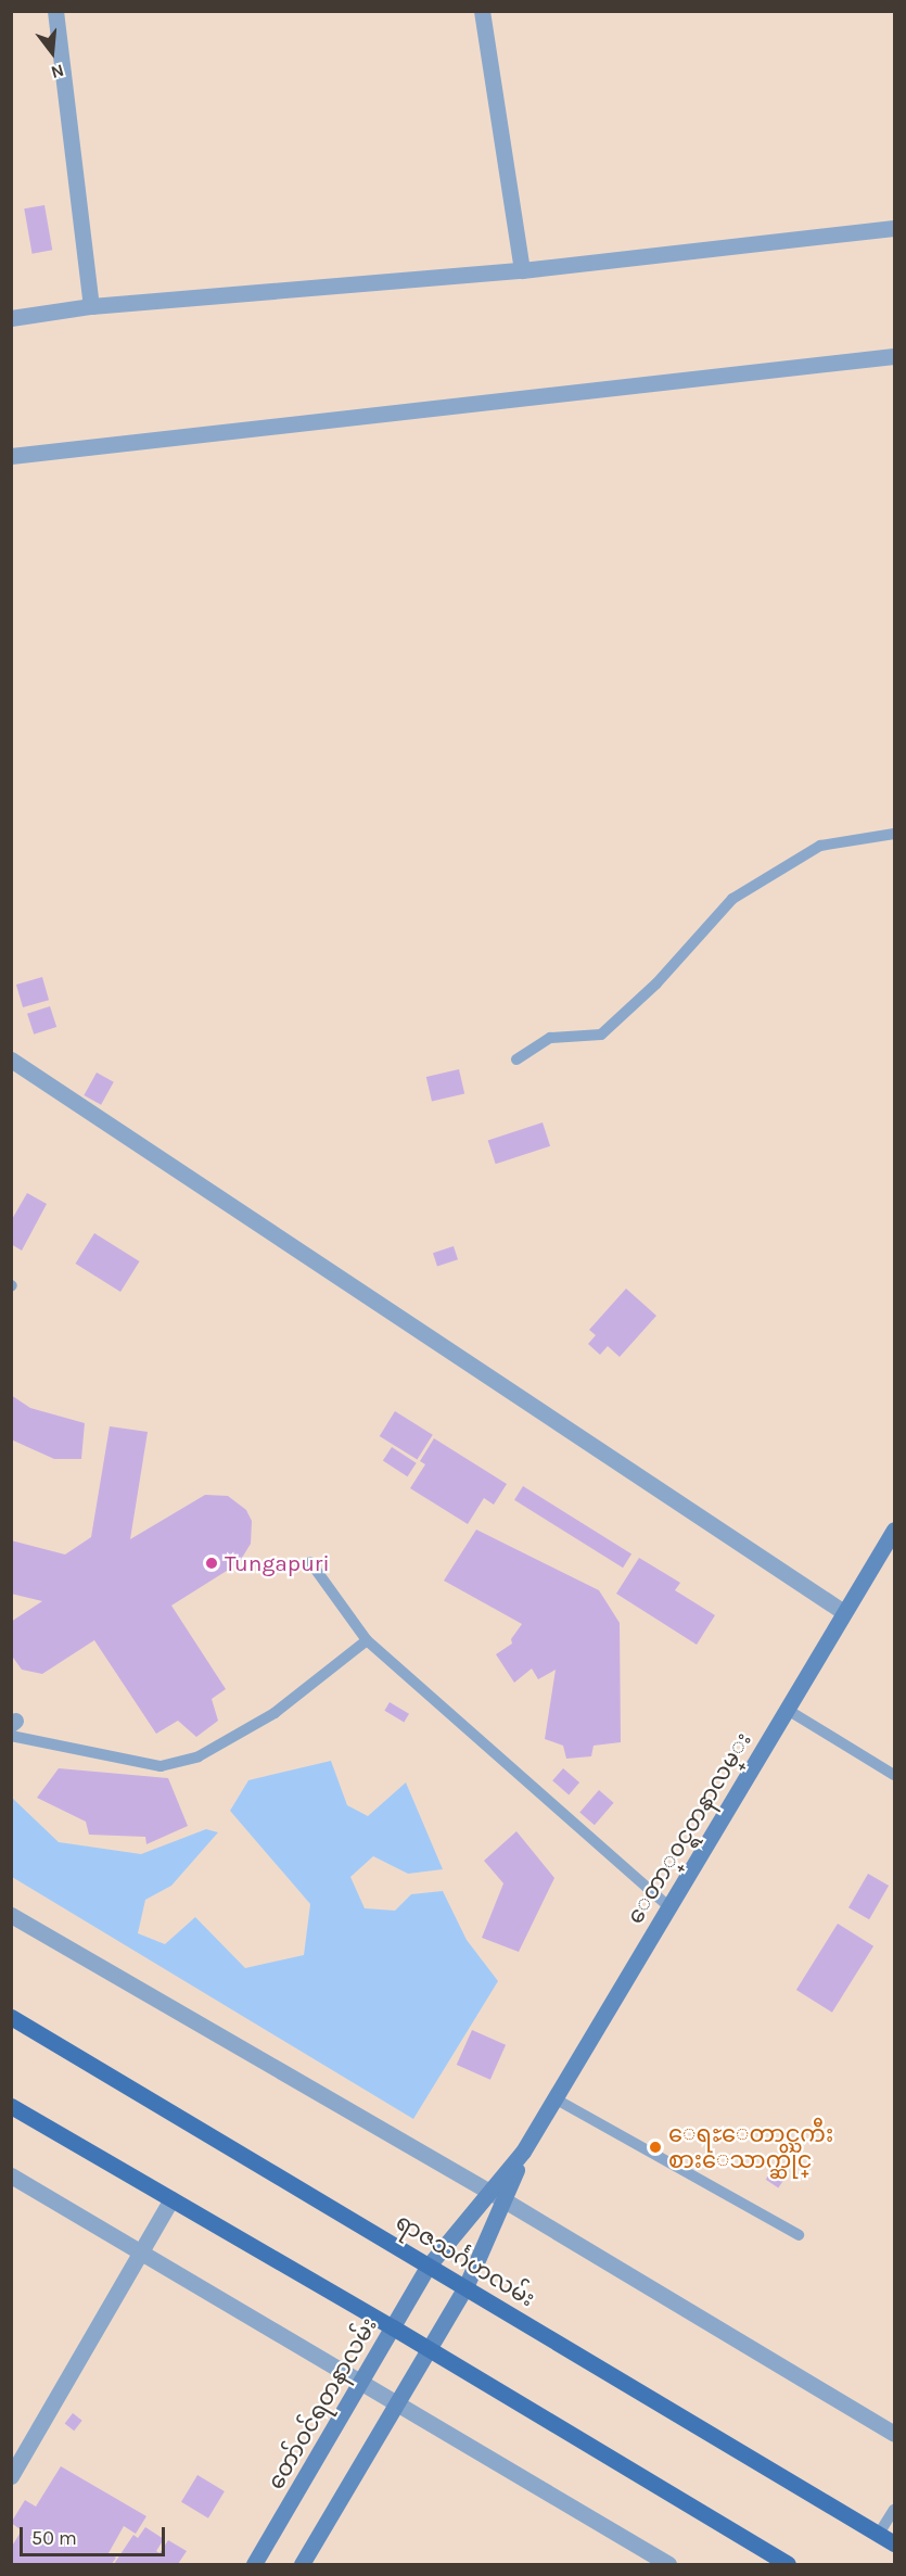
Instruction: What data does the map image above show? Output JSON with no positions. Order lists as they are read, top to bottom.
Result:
{
  "streets": {
    "main road": ["ေတာ္၀င္ရတနာလမ္း", "ရာဇသင်္ဂဟလမ်း", "တော်ဝင်ရတနာလမ်း"]
  },
  "crossings": [
    ["ေတာ္၀င္ရတနာလမ္း", "ရာဇသင်္ဂဟလမ်း"],
    ["ေတာ္၀င္ရတနာလမ္း", "တော်ဝင်ရတနာလမ်း"],
    ["ရာဇသင်္ဂဟလမ်း", "တော်ဝင်ရတနာလမ်း"]
  ],
  "places": ["Tungapuri", "ေရႊေတာင္ႀကီး စားေသာက္ဆိုင္"],
  "scale_bar": "50 m",
  "north": "bottom"
}
